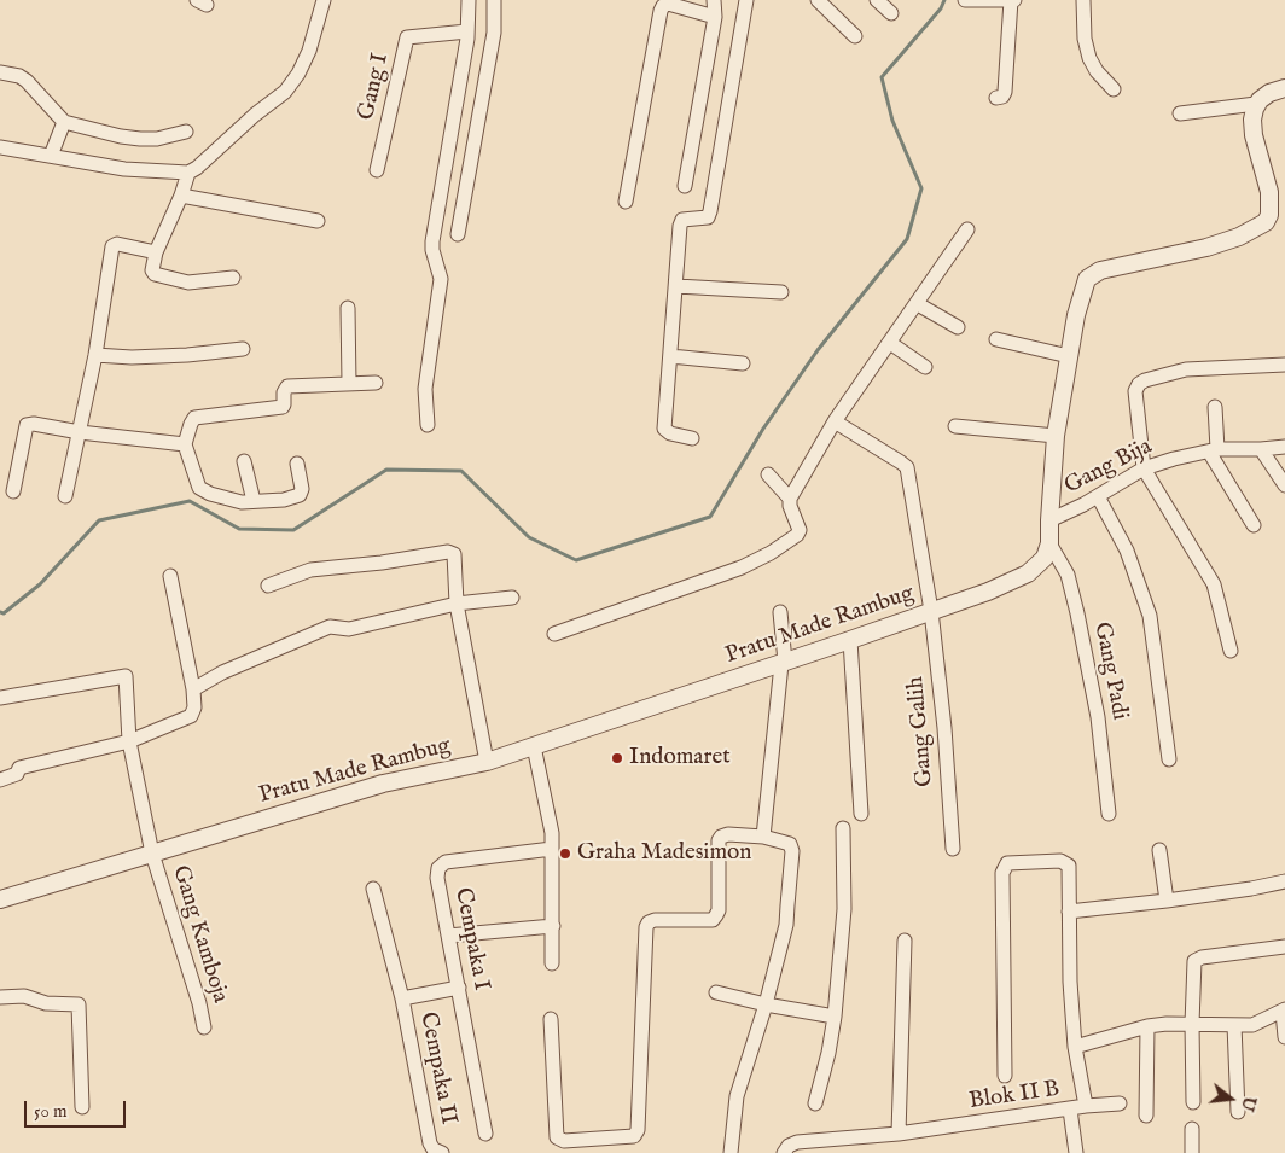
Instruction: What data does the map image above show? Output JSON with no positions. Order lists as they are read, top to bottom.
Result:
{
  "streets": {
    "street": [
      "Gang I",
      "Gang Bija",
      "Pratu Made Rambug",
      "Gang Padi",
      "Gang Galih",
      "Gang Kamboja",
      "Cempaka I",
      "Cempaka II",
      "Blok II B"
    ]
  },
  "crossings": [
    ["Pratu Made Rambug", "Gang Padi"],
    ["Pratu Made Rambug", "Gang Galih"],
    ["Pratu Made Rambug", "Gang Kamboja"]
  ],
  "places": ["Indomaret", "Graha Madesimon"],
  "scale_bar": "50 m",
  "north": "right"
}
